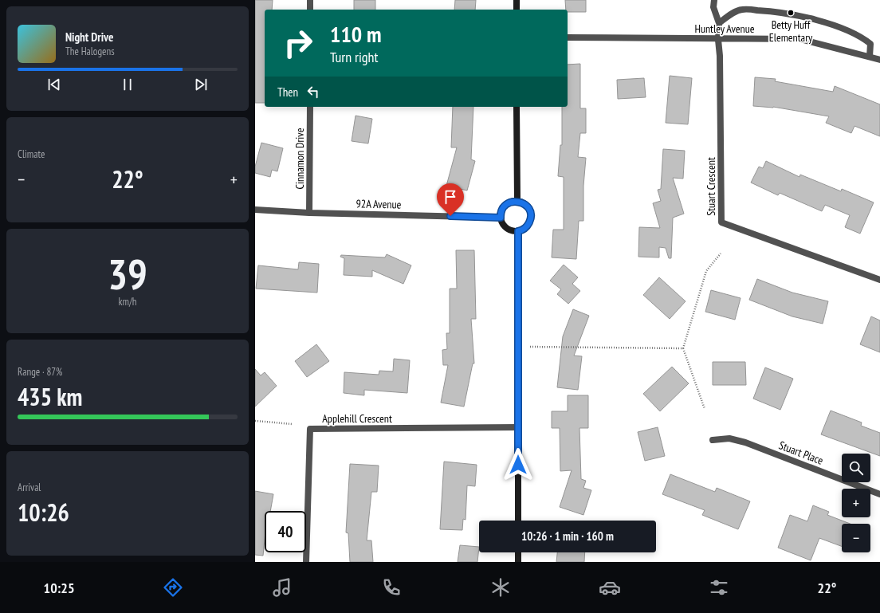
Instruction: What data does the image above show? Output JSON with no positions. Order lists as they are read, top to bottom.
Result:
{
  "streets": {
    "street": [
      "Huntley Avenue",
      "Cinnamon Drive",
      "Stuart Crescent",
      "92A Avenue",
      "Applehill Crescent",
      "Stuart Place"
    ]
  },
  "crossings": [
    ["Huntley Avenue", "Stuart Crescent"],
    ["Cinnamon Drive", "92A Avenue"]
  ],
  "places": ["Betty Huff Elementary"],
  "page": {
    "turn": ["110 m", "Turn right"],
    "song": ["Night Drive", "The Halogens"],
    "then": "Then",
    "tile": [
      "Climate",
      ["39", "km/h"],
      ["Range · 87%", "435 km"],
      ["Arrival", "10:26"]
    ],
    "heat": ["−", "22°", "+"],
    "map_buttons": ["+", "−"],
    "limit": "40",
    "trip": "10:26 · 1 min · 160 m",
    "tabs": ["10:25", "22°"]
  }
}
